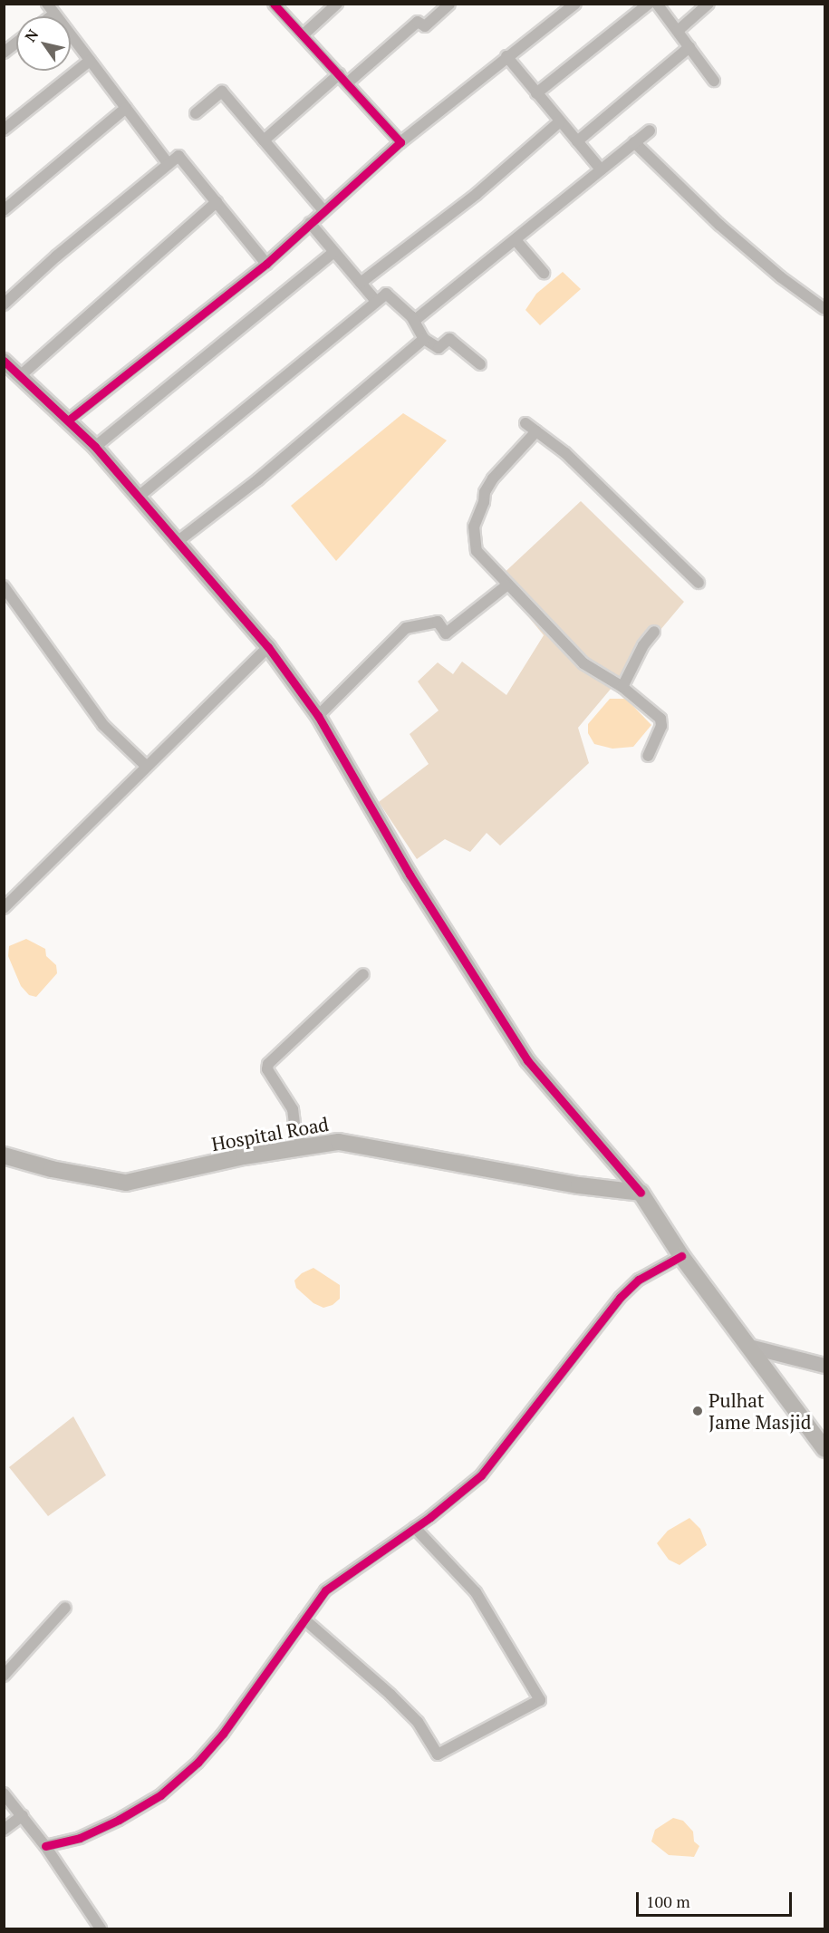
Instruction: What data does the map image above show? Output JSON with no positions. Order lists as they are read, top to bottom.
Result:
{
  "streets": {
    "main road": ["Hospital Road"]
  },
  "places": ["Pulhat Jame Masjid"],
  "scale_bar": "100 m",
  "north": "top left"
}
